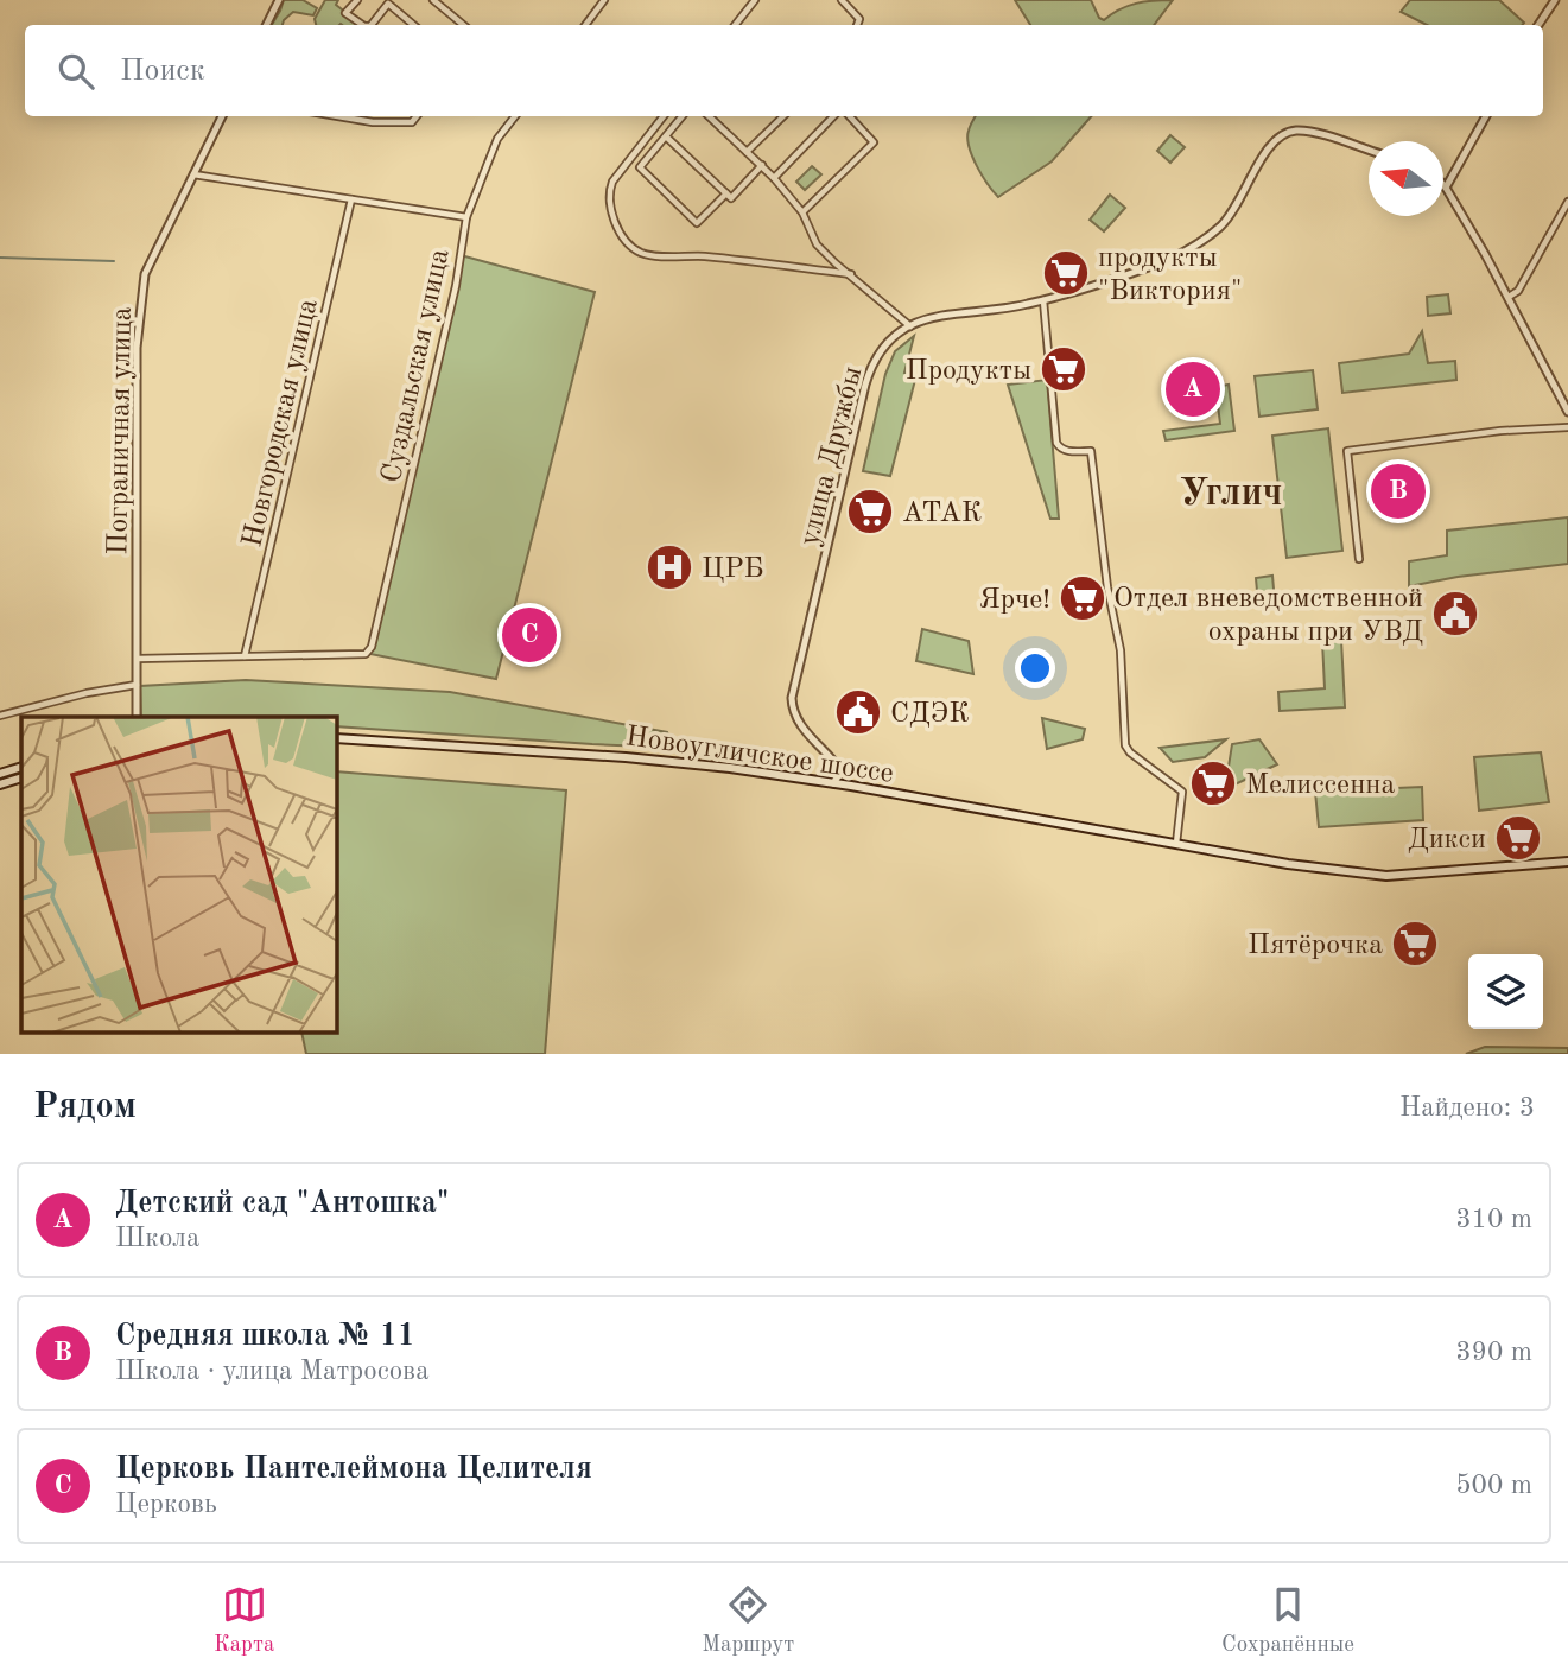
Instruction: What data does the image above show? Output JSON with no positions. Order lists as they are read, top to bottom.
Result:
{
  "streets": {
    "main road": ["Новоугличское шоссе"],
    "street": [
      "Суздальская улица",
      "Новгородская улица",
      "Пограничная улица",
      "улица Дружбы"
    ]
  },
  "crossings": [
    ["Суздальская улица", "Новгородская улица"],
    ["улица Дружбы", "Новоугличское шоссе"]
  ],
  "districts": ["Углич"],
  "places": {
    "supermarket": [
      "продукты \"Виктория\"",
      "Продукты",
      "АТАК",
      "Ярче!",
      "Мелиссенна",
      "Дикси",
      "Пятёрочка"
    ],
    "hospital": ["ЦРБ"],
    "public building": ["Отдел вневедомственной охраны при УВД", "СДЭК"]
  },
  "north": "left",
  "page": {
    "search": "Поиск",
    "pins": ["A", "B", "C"],
    "heading": ["Рядом", "Найдено: 3"],
    "list": [
      {
        "mark": "A",
        "name": "Детский сад \"Антошка\"",
        "note": "Школа",
        "value": "310 m"
      },
      {
        "mark": "B",
        "name": "Средняя школа № 11",
        "note": "Школа · улица Матросова",
        "value": "390 m"
      },
      {
        "mark": "C",
        "name": "Церковь Пантелеймона Целителя",
        "note": "Церковь",
        "value": "500 m"
      }
    ],
    "nav": ["Карта", "Маршрут", "Сохранённые"]
  }
}
